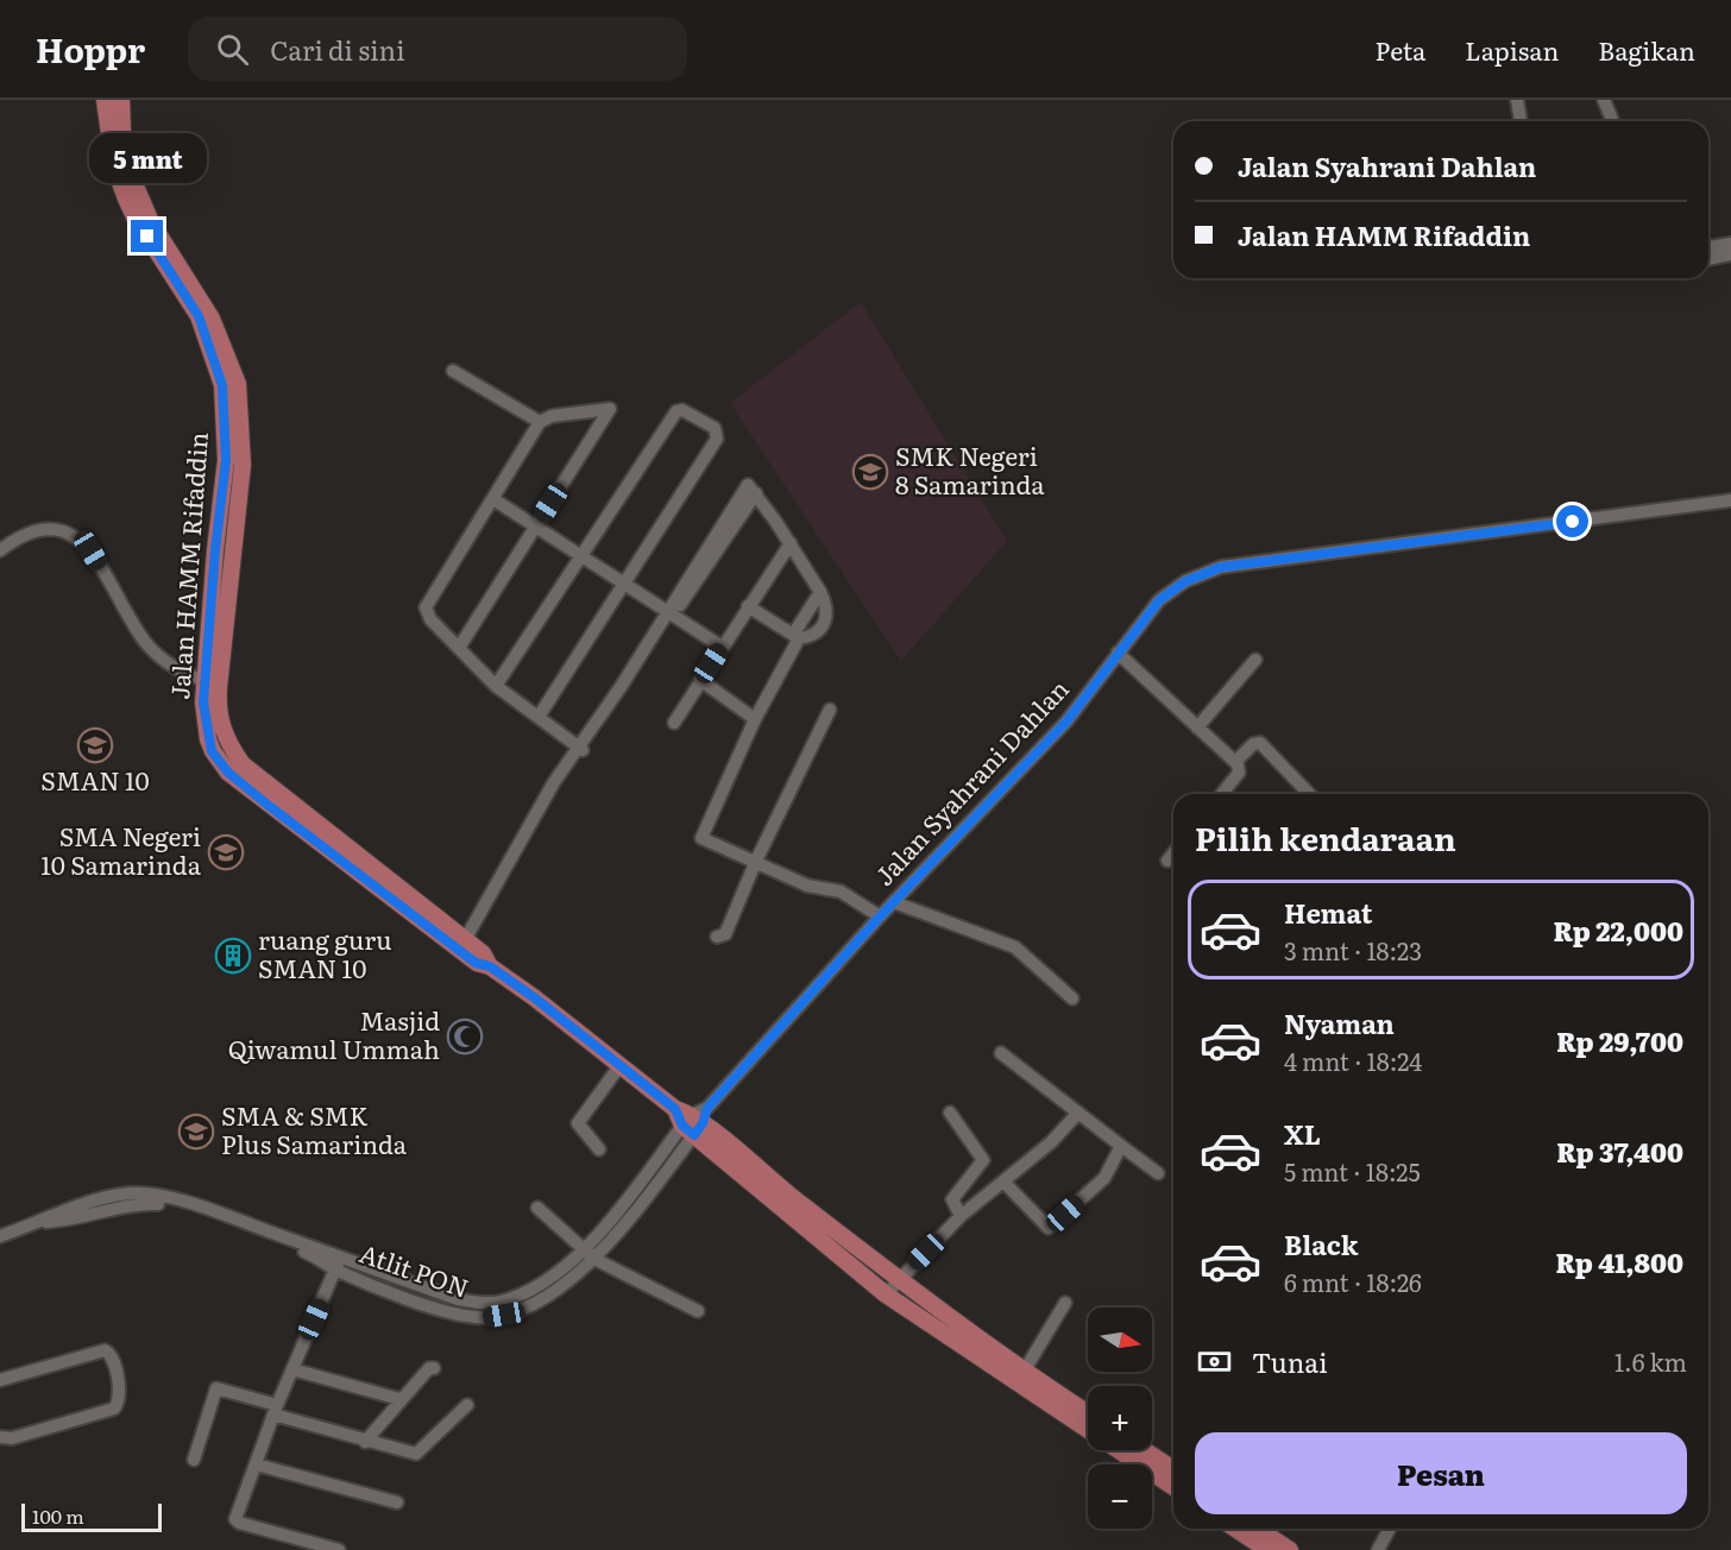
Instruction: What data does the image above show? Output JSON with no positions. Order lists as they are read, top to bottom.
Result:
{
  "streets": {
    "main road": ["Jalan HAMM Rifaddin"],
    "street": ["Jalan Syahrani Dahlan", "Atlit PON"]
  },
  "crossings": [
    ["Jalan HAMM Rifaddin", "Jalan Syahrani Dahlan"],
    ["Jalan HAMM Rifaddin", "Atlit PON"],
    ["Jalan Syahrani Dahlan", "Atlit PON"]
  ],
  "places": {
    "school or university": [
      "SMK Negeri 8 Samarinda",
      "SMAN 10",
      "SMA Negeri 10 Samarinda",
      "SMA & SMK Plus Samarinda"
    ],
    "building": ["ruang guru SMAN 10"],
    "mosque": ["Masjid Qiwamul Ummah"]
  },
  "scale_bar": "100 m",
  "north": "right",
  "page": {
    "header": "Hoppr",
    "search": "Cari di sini",
    "nav": ["Peta", "Lapisan", "Bagikan"],
    "banner": ["Jalan Syahrani Dahlan", "Jalan HAMM Rifaddin"],
    "bubble": "5 mnt",
    "heading": "Pilih kendaraan",
    "list": [
      {
        "name": "Hemat",
        "note": "3 mnt · 18:23",
        "value": "Rp 22,000"
      },
      {
        "name": "Nyaman",
        "note": "4 mnt · 18:24",
        "value": "Rp 29,700"
      },
      {
        "name": "XL",
        "note": "5 mnt · 18:25",
        "value": "Rp 37,400"
      },
      {
        "name": "Black",
        "note": "6 mnt · 18:26",
        "value": "Rp 41,800"
      }
    ],
    "map_buttons": ["+", "−"],
    "pay": ["Tunai", "1.6 km"],
    "buttons": "Pesan",
    "scale": "100 m"
  }
}
